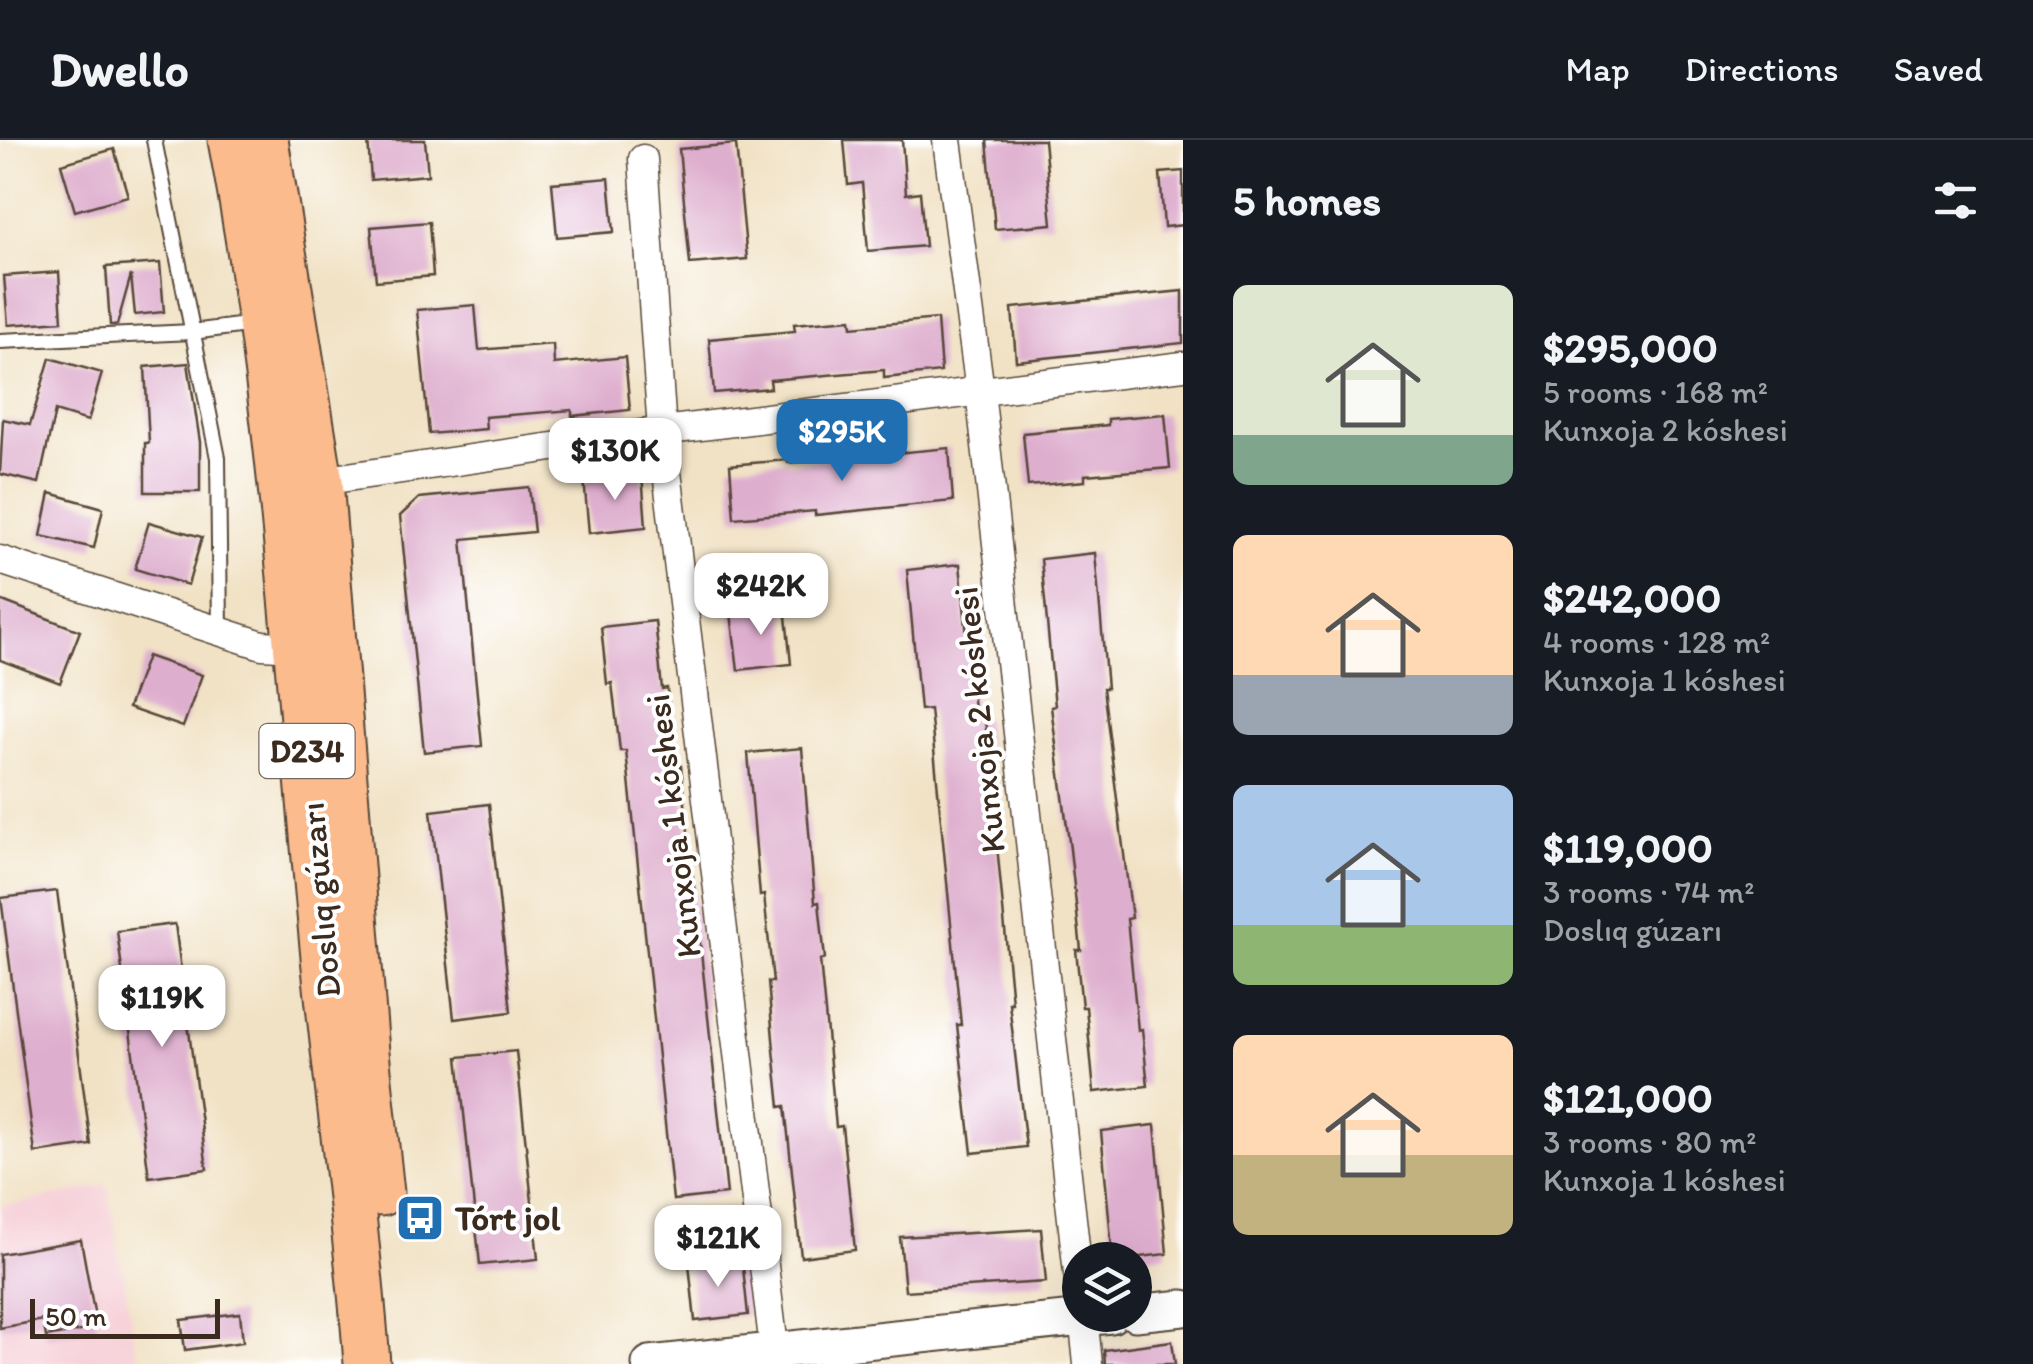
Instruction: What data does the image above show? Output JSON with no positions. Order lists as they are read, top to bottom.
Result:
{
  "streets": {
    "main road": ["D234", "Doslıq gúzarı"],
    "street": ["Kunxoja 2 kóshesi", "Kunxoja 1 kóshesi"]
  },
  "places": {
    "bus stop": ["Tórt jol"]
  },
  "scale_bar": "50 m",
  "page": {
    "header": "Dwello",
    "nav": ["Map", "Directions", "Saved"],
    "heading": "5 homes",
    "list": [
      {
        "name": "$295,000",
        "note": "5 rooms · 168 m² · Kunxoja 2 kóshesi"
      },
      {
        "name": "$242,000",
        "note": "4 rooms · 128 m² · Kunxoja 1 kóshesi"
      },
      {
        "name": "$119,000",
        "note": "3 rooms · 74 m² · Doslıq gúzarı"
      },
      {
        "name": "$121,000",
        "note": "3 rooms · 80 m² · Kunxoja 1 kóshesi"
      }
    ],
    "price": [
      "$295K",
      "$130K",
      "$242K",
      "$119K",
      "$121K"
    ],
    "scale": "50 m"
  }
}
